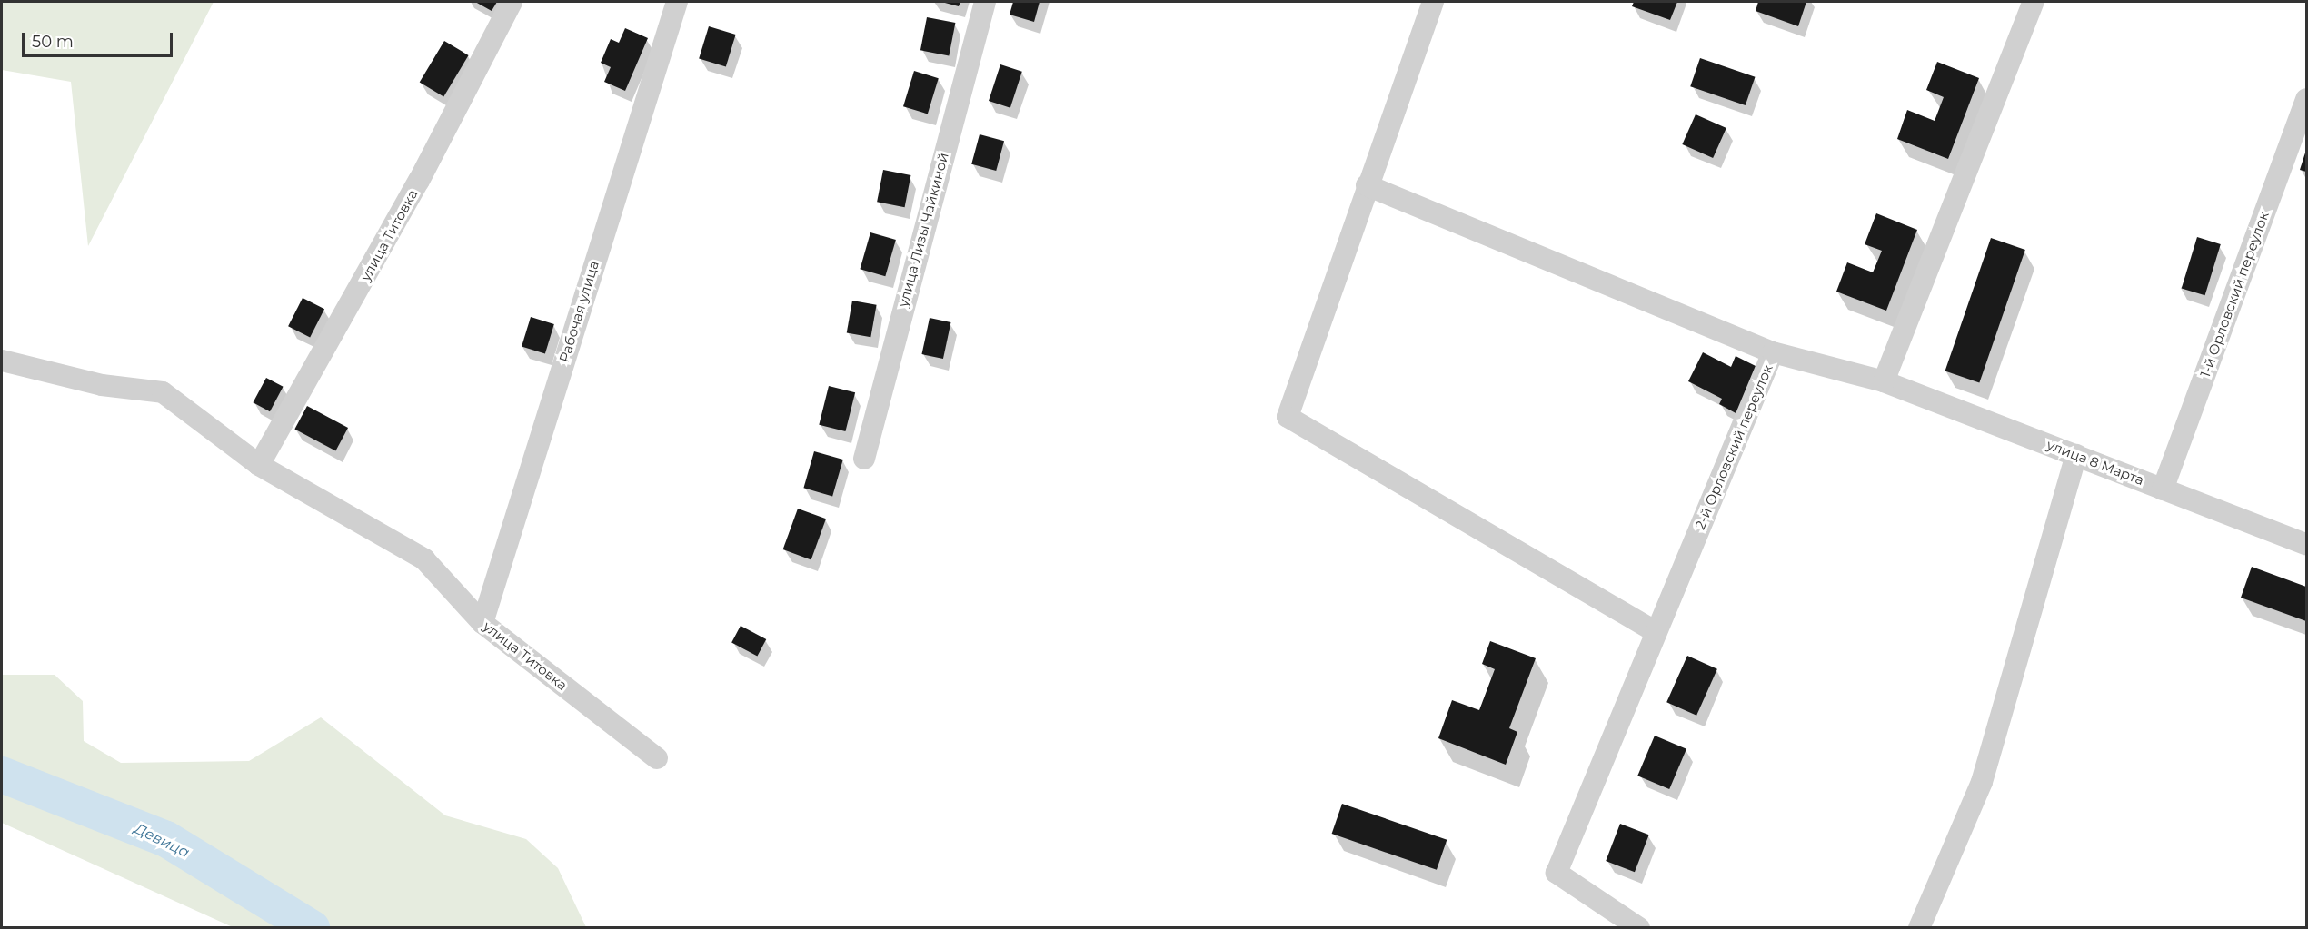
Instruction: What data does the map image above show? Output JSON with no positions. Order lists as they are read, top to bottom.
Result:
{
  "streets": {
    "street": [
      "улица Лизы Чайкиной",
      "улица Титовка",
      "1-й Орловский переулок",
      "Рабочая улица",
      "2-й Орловский переулок",
      "улица 8 Марта"
    ]
  },
  "crossings": [
    ["улица Титовка", "Рабочая улица"],
    ["1-й Орловский переулок", "улица 8 Марта"],
    ["2-й Орловский переулок", "улица 8 Марта"]
  ],
  "water": ["Девица"],
  "scale_bar": "50 m"
}
